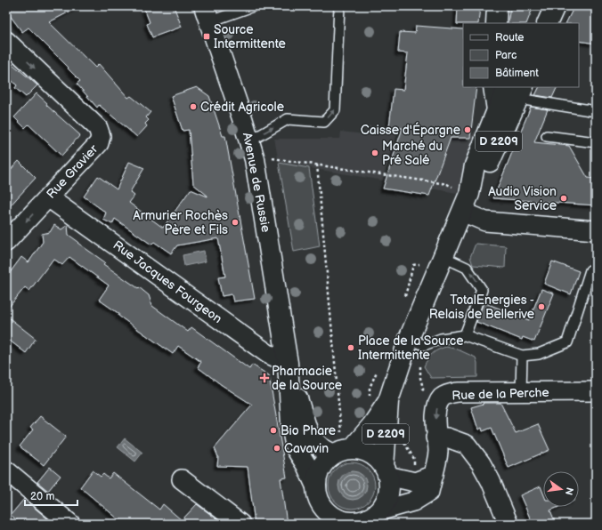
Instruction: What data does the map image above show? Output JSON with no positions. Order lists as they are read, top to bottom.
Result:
{
  "streets": {
    "main road": ["D 2209", "Avenue de Russie"],
    "street": ["Rue Gravier", "Rue Jacques Fourgeon", "Rue de la Perche"]
  },
  "crossings": [
    ["D 2209", "Avenue de Russie"],
    ["D 2209", "Rue de la Perche"],
    ["Rue Gravier", "Rue Jacques Fourgeon"],
    ["Avenue de Russie", "Rue Jacques Fourgeon"],
    ["Avenue de Russie", "Rue de la Perche"]
  ],
  "places": {
    "transit": ["Source Intermittente"],
    "other": [
      "Crédit Agricole",
      "Caisse d'Épargne",
      "Marché du Pré Salé",
      "Audio Vision Service",
      "Armurier Rochès Père et Fils",
      "TotalEnergies - Relais de Bellerive",
      "Place de la Source Intermittente",
      "Bio Phare",
      "Cavavin"
    ],
    "health": ["Pharmacie de la Source"]
  },
  "legend": ["Route", "Parc", "Bâtiment"],
  "scale_bar": "20 m",
  "north": "right"
}
